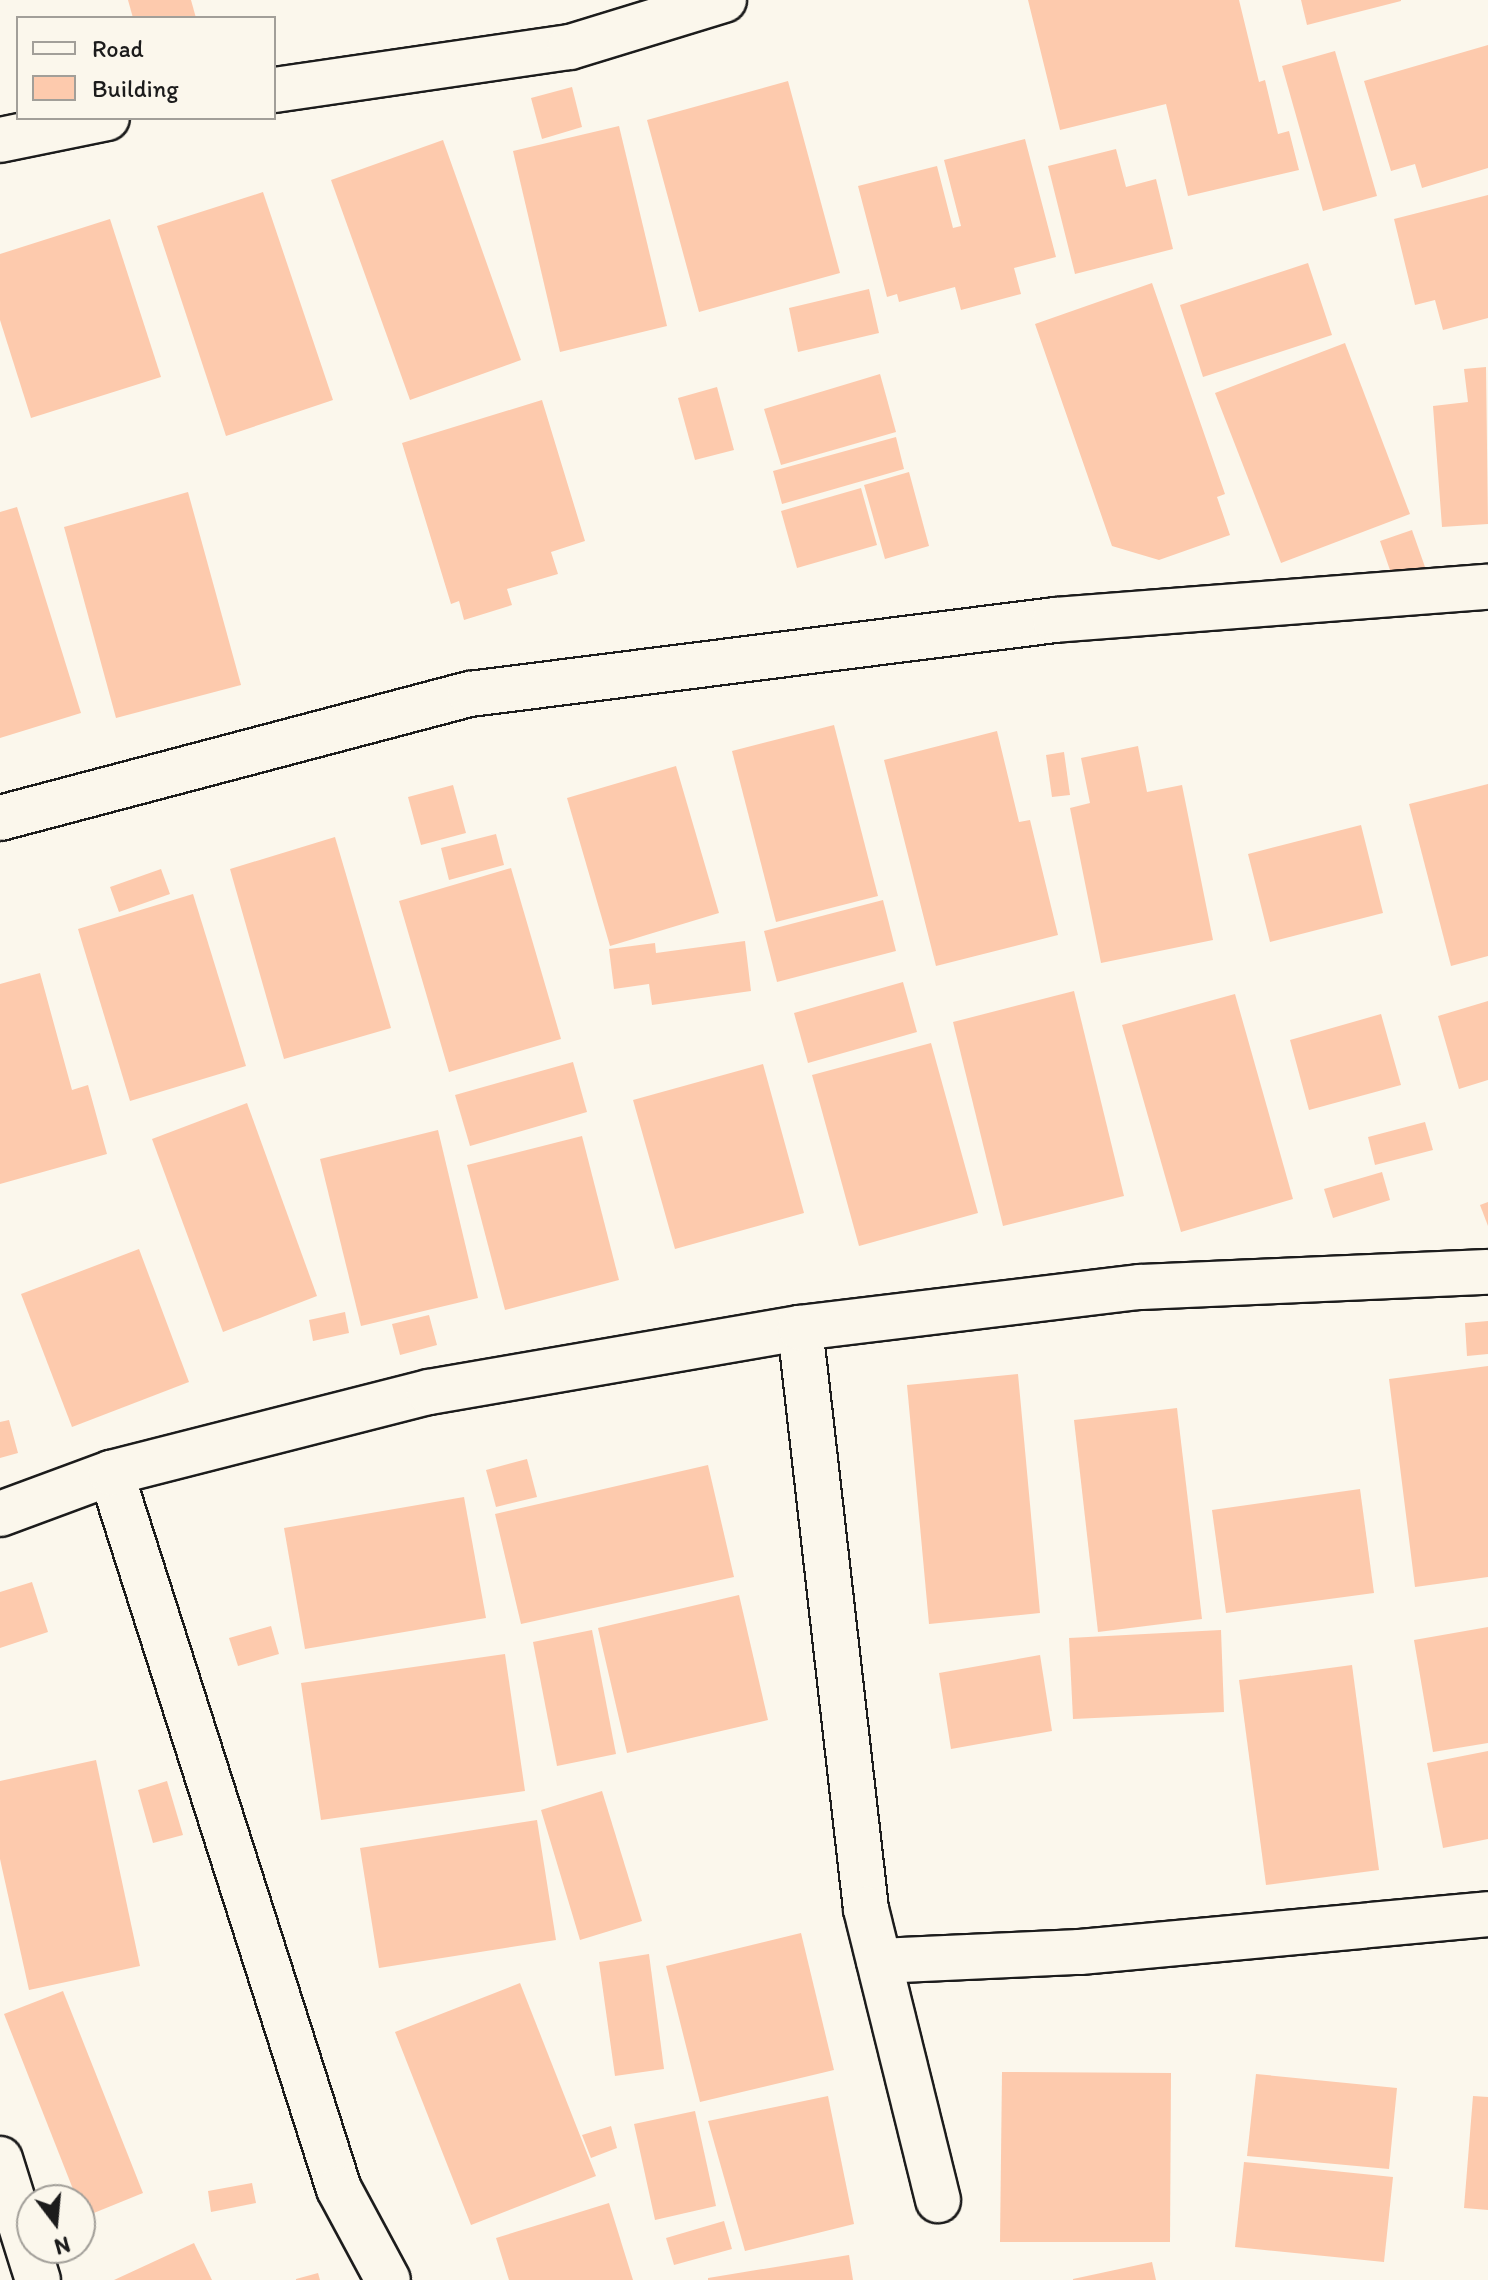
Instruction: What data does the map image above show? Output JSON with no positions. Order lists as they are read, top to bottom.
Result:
{
  "legend": ["Road", "Building"],
  "north": "bottom"
}
